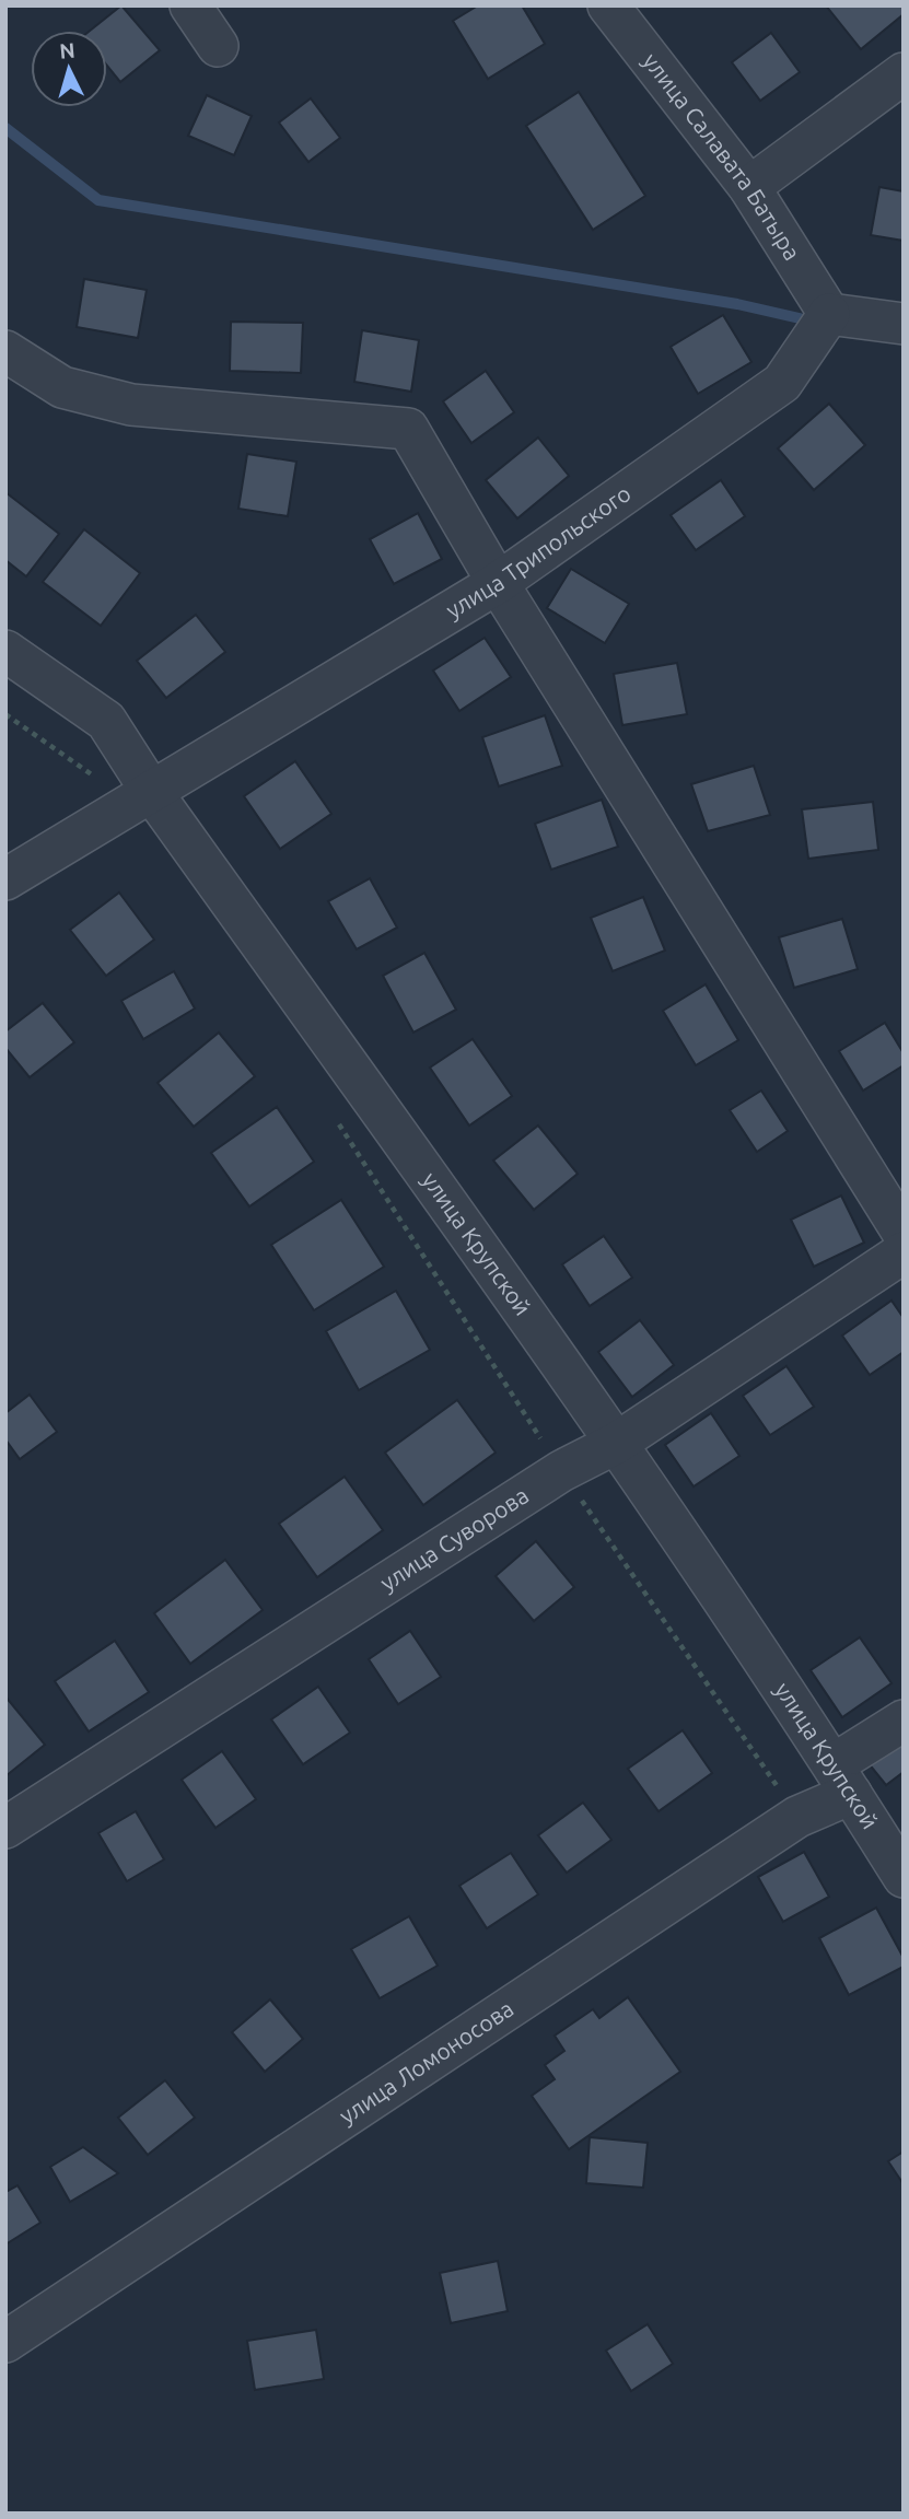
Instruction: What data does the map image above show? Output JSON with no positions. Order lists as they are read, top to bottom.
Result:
{
  "streets": {
    "street": [
      "улица Салавата Батыра",
      "улица Трипольского",
      "улица Крупской",
      "улица Суворова",
      "улица Ломоносова"
    ]
  },
  "crossings": [
    ["улица Салавата Батыра", "улица Трипольского"],
    ["улица Трипольского", "улица Крупской"],
    ["улица Крупской", "улица Суворова"],
    ["улица Крупской", "улица Ломоносова"]
  ],
  "north": "top"
}
